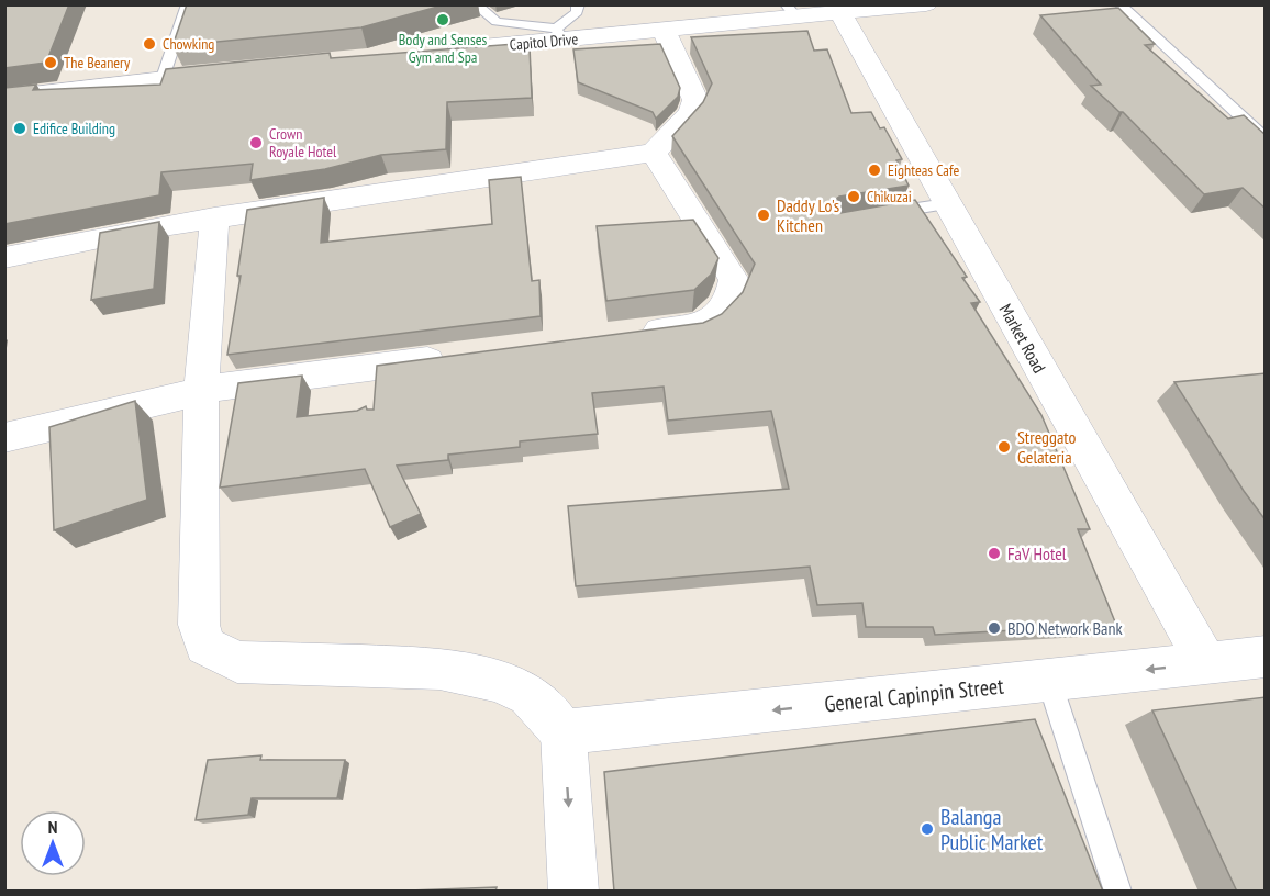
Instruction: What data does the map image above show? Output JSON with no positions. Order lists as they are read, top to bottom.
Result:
{
  "streets": {
    "street": ["Capitol Drive", "Market Road", "General Capinpin Street"]
  },
  "crossings": [
    ["Capitol Drive", "Market Road"],
    ["Market Road", "General Capinpin Street"]
  ],
  "one_way": ["General Capinpin Street"],
  "places": [
    "Body and Senses Gym and Spa",
    "Chowking",
    "The Beanery",
    "Edifice Building",
    "Crown Royale Hotel",
    "Eighteas Cafe",
    "Chikuzai",
    "Daddy Lo's Kitchen",
    "Streggato Gelateria",
    "FaV Hotel",
    "BDO Network Bank",
    "Balanga Public Market"
  ],
  "north": "top"
}
